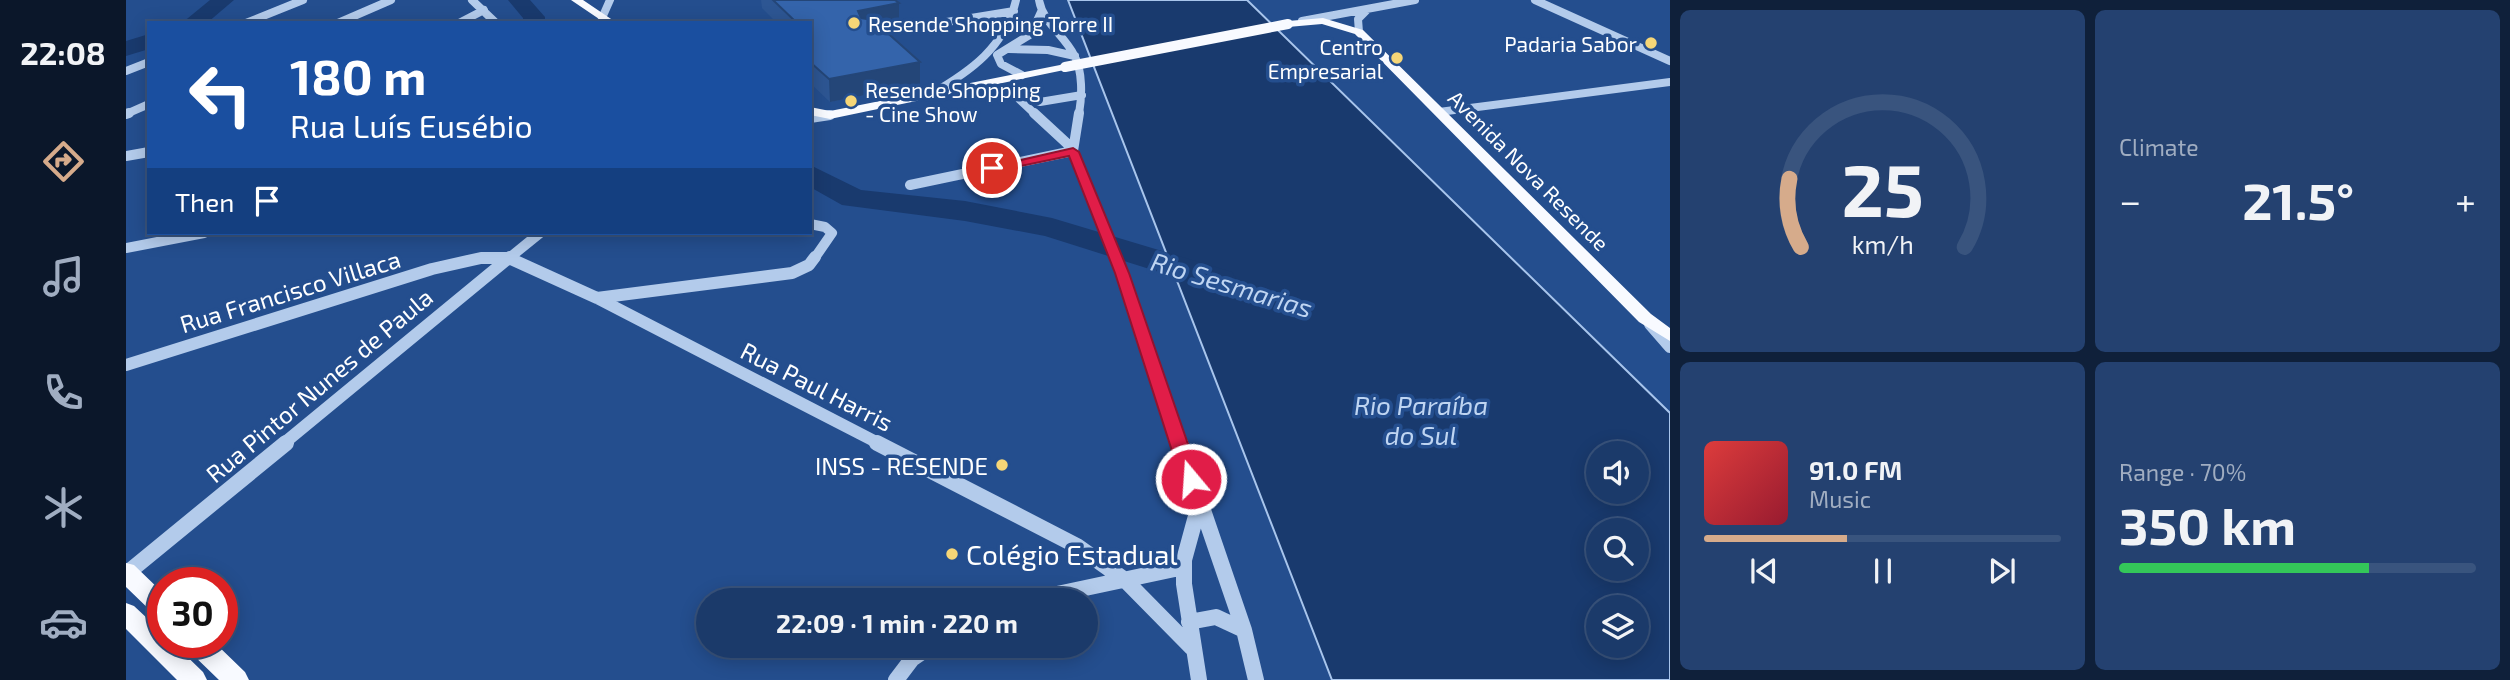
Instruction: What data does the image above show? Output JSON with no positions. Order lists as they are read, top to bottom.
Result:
{
  "streets": {
    "main road": ["Avenida Nova Resende"],
    "street": ["Rua Francisco Villaca", "Rua Pintor Nunes de Paula", "Rua Paul Harris"]
  },
  "crossings": [
    ["Rua Francisco Villaca", "Rua Pintor Nunes de Paula"],
    ["Rua Francisco Villaca", "Rua Paul Harris"],
    ["Rua Pintor Nunes de Paula", "Rua Paul Harris"]
  ],
  "water": ["Rio Sesmarias", "Rio Paraíba do Sul"],
  "places": [
    "Resende Shopping Torre II",
    "Padaria Sabor",
    "Centro Empresarial",
    "Resende Shopping - Cine Show",
    "INSS - RESENDE",
    "Colégio Estadual"
  ],
  "page": {
    "tabs": "22:08",
    "tile": [
      "Climate",
      ["Range · 70%", "350 km"]
    ],
    "turn": ["180 m", "Rua Luís Eusébio"],
    "then": "Then",
    "heat": ["−", "21.5°", "+"],
    "song": ["91.0 FM", "Music"],
    "limit": "30",
    "trip": "22:09 · 1 min · 220 m",
    "gauge": ["25", "km/h"]
  }
}
